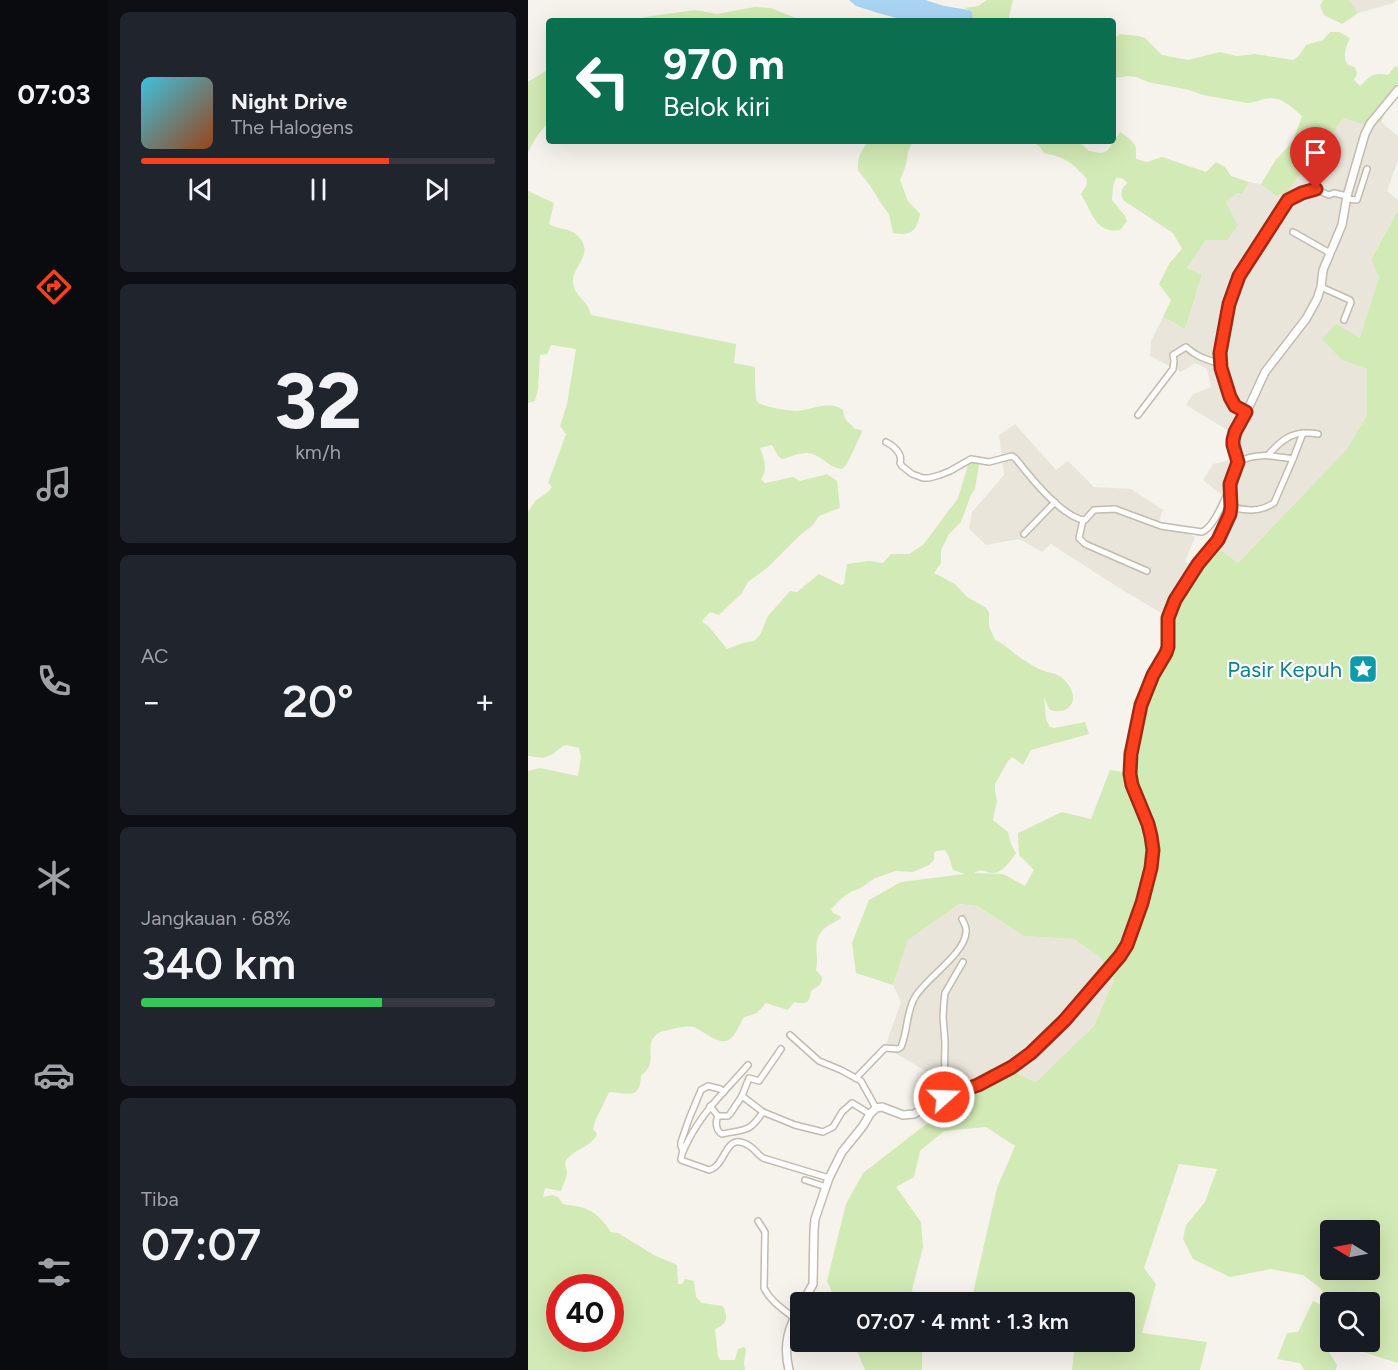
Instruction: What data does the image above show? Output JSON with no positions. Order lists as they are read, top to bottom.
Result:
{
  "places": {
    "place": ["Pasir Kepuh"]
  },
  "north": "left",
  "page": {
    "tabs": "07:03",
    "turn": ["970 m", "Belok kiri"],
    "song": ["Night Drive", "The Halogens"],
    "tile": [
      ["32", "km/h"],
      "AC",
      ["Jangkauan · 68%", "340 km"],
      ["Tiba", "07:07"]
    ],
    "heat": ["−", "20°", "+"],
    "limit": "40",
    "trip": "07:07 · 4 mnt · 1.3 km"
  }
}
